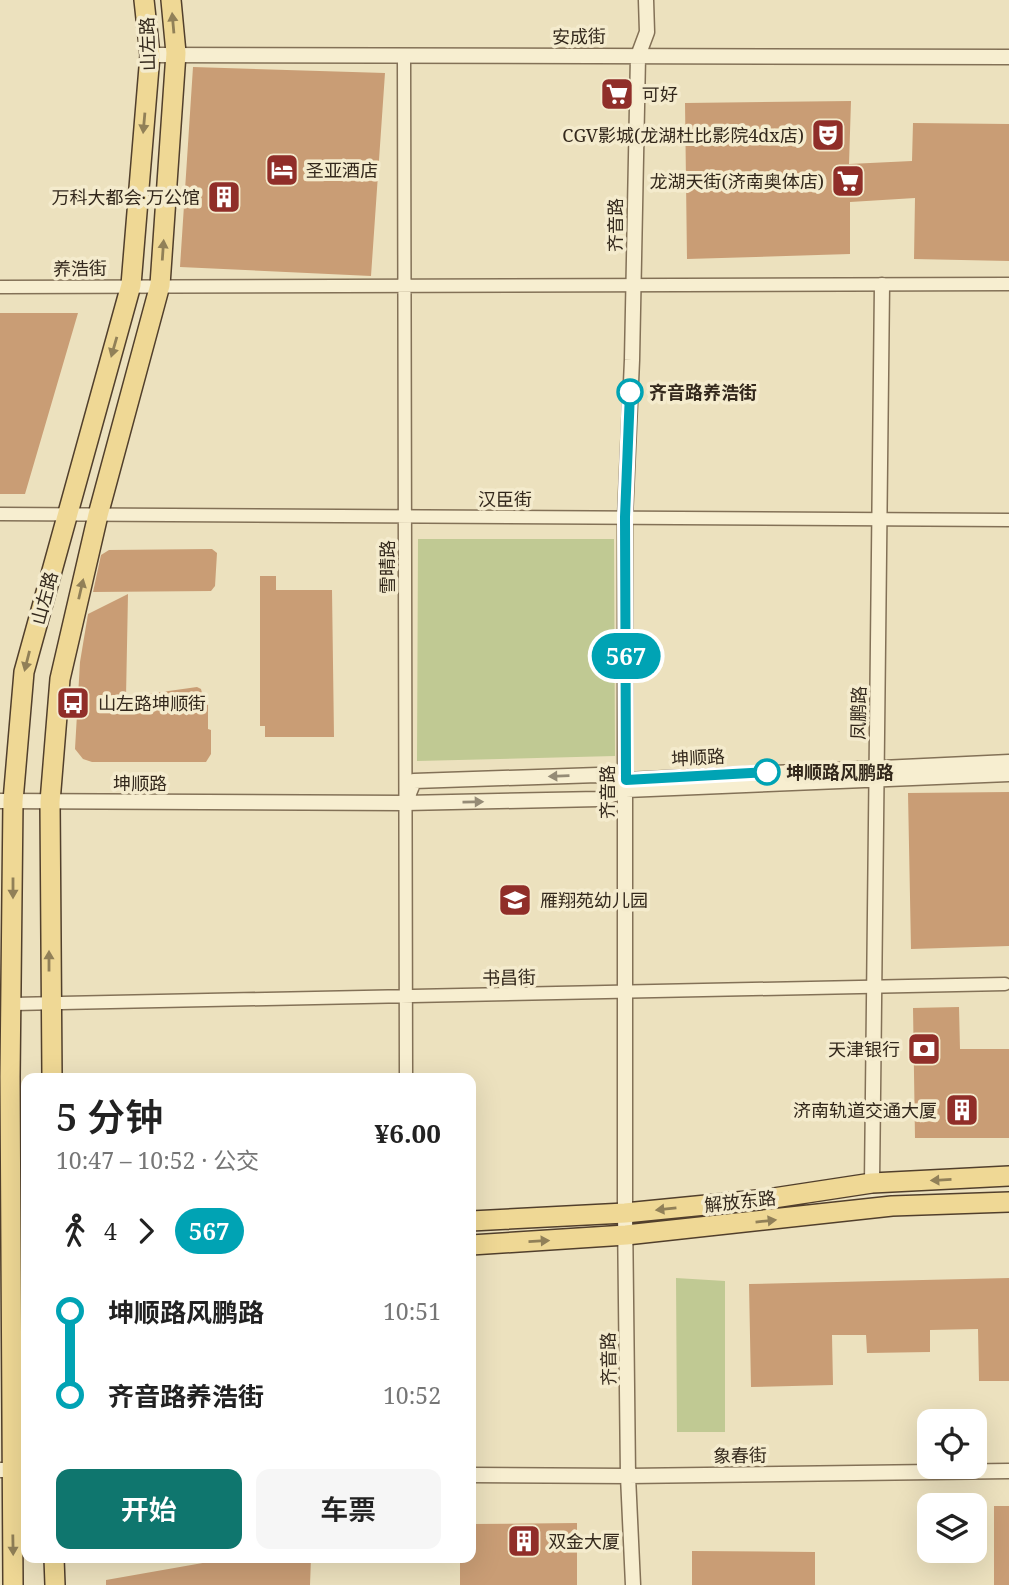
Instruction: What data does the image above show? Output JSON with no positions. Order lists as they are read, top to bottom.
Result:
{
  "streets": {
    "main road": ["山左路", "解放东路"],
    "street": [
      "安成街",
      "齐音路",
      "养浩街",
      "汉臣街",
      "雪晴路",
      "凤鹏路",
      "坤顺路",
      "书昌街",
      "象春街"
    ]
  },
  "crossings": [
    ["安成街", "山左路"],
    ["安成街", "齐音路"],
    ["安成街", "雪晴路"],
    ["山左路", "养浩街"],
    ["山左路", "汉臣街"],
    ["山左路", "坤顺路"],
    ["山左路", "书昌街"],
    ["齐音路", "养浩街"],
    ["齐音路", "汉臣街"],
    ["齐音路", "坤顺路"],
    ["齐音路", "书昌街"],
    ["齐音路", "解放东路"],
    ["齐音路", "象春街"],
    ["养浩街", "雪晴路"],
    ["养浩街", "凤鹏路"],
    ["汉臣街", "雪晴路"],
    ["汉臣街", "凤鹏路"],
    ["雪晴路", "坤顺路"],
    ["雪晴路", "书昌街"],
    ["凤鹏路", "坤顺路"],
    ["凤鹏路", "书昌街"],
    ["凤鹏路", "解放东路"]
  ],
  "places": {
    "supermarket": ["可好", "龙湖天街(济南奥体店)"],
    "theatre": ["CGV影城(龙湖杜比影院4dx店)"],
    "hotel": ["圣亚酒店"],
    "building": ["万科大都会·万公馆", "济南轨道交通大厦", "双金大厦"],
    "other": ["齐音路养浩街", "坤顺路风鹏路"],
    "bus stop": ["山左路坤顺街"],
    "school or university": ["雁翔苑幼儿园"],
    "bank": ["天津银行"]
  },
  "lines": ["bus line 567"],
  "page": {
    "on_map": "567",
    "heading": ["5 分钟", "10:47 – 10:52 · 公交", "¥6.00"],
    "legs": ["4", "567"],
    "list": [
      {
        "name": "坤顺路风鹏路",
        "value": "10:51"
      },
      {
        "name": "齐音路养浩街",
        "value": "10:52"
      }
    ],
    "buttons": ["开始", "车票"]
  }
}
